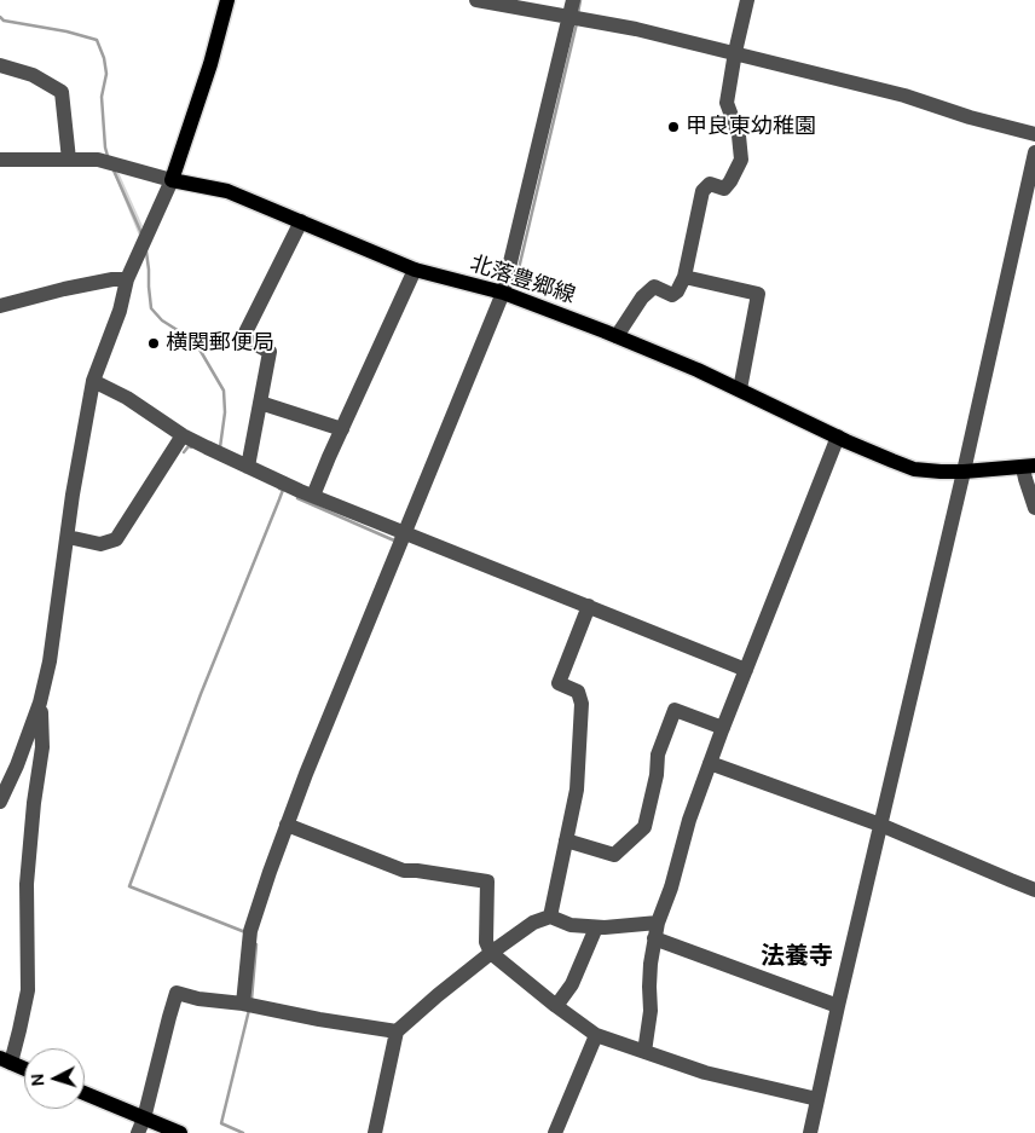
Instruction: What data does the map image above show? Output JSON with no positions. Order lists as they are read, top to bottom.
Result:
{
  "streets": {
    "main road": ["北落豊郷線"]
  },
  "districts": ["法養寺"],
  "places": ["甲良東幼稚園", "横関郵便局"],
  "north": "left"
}
